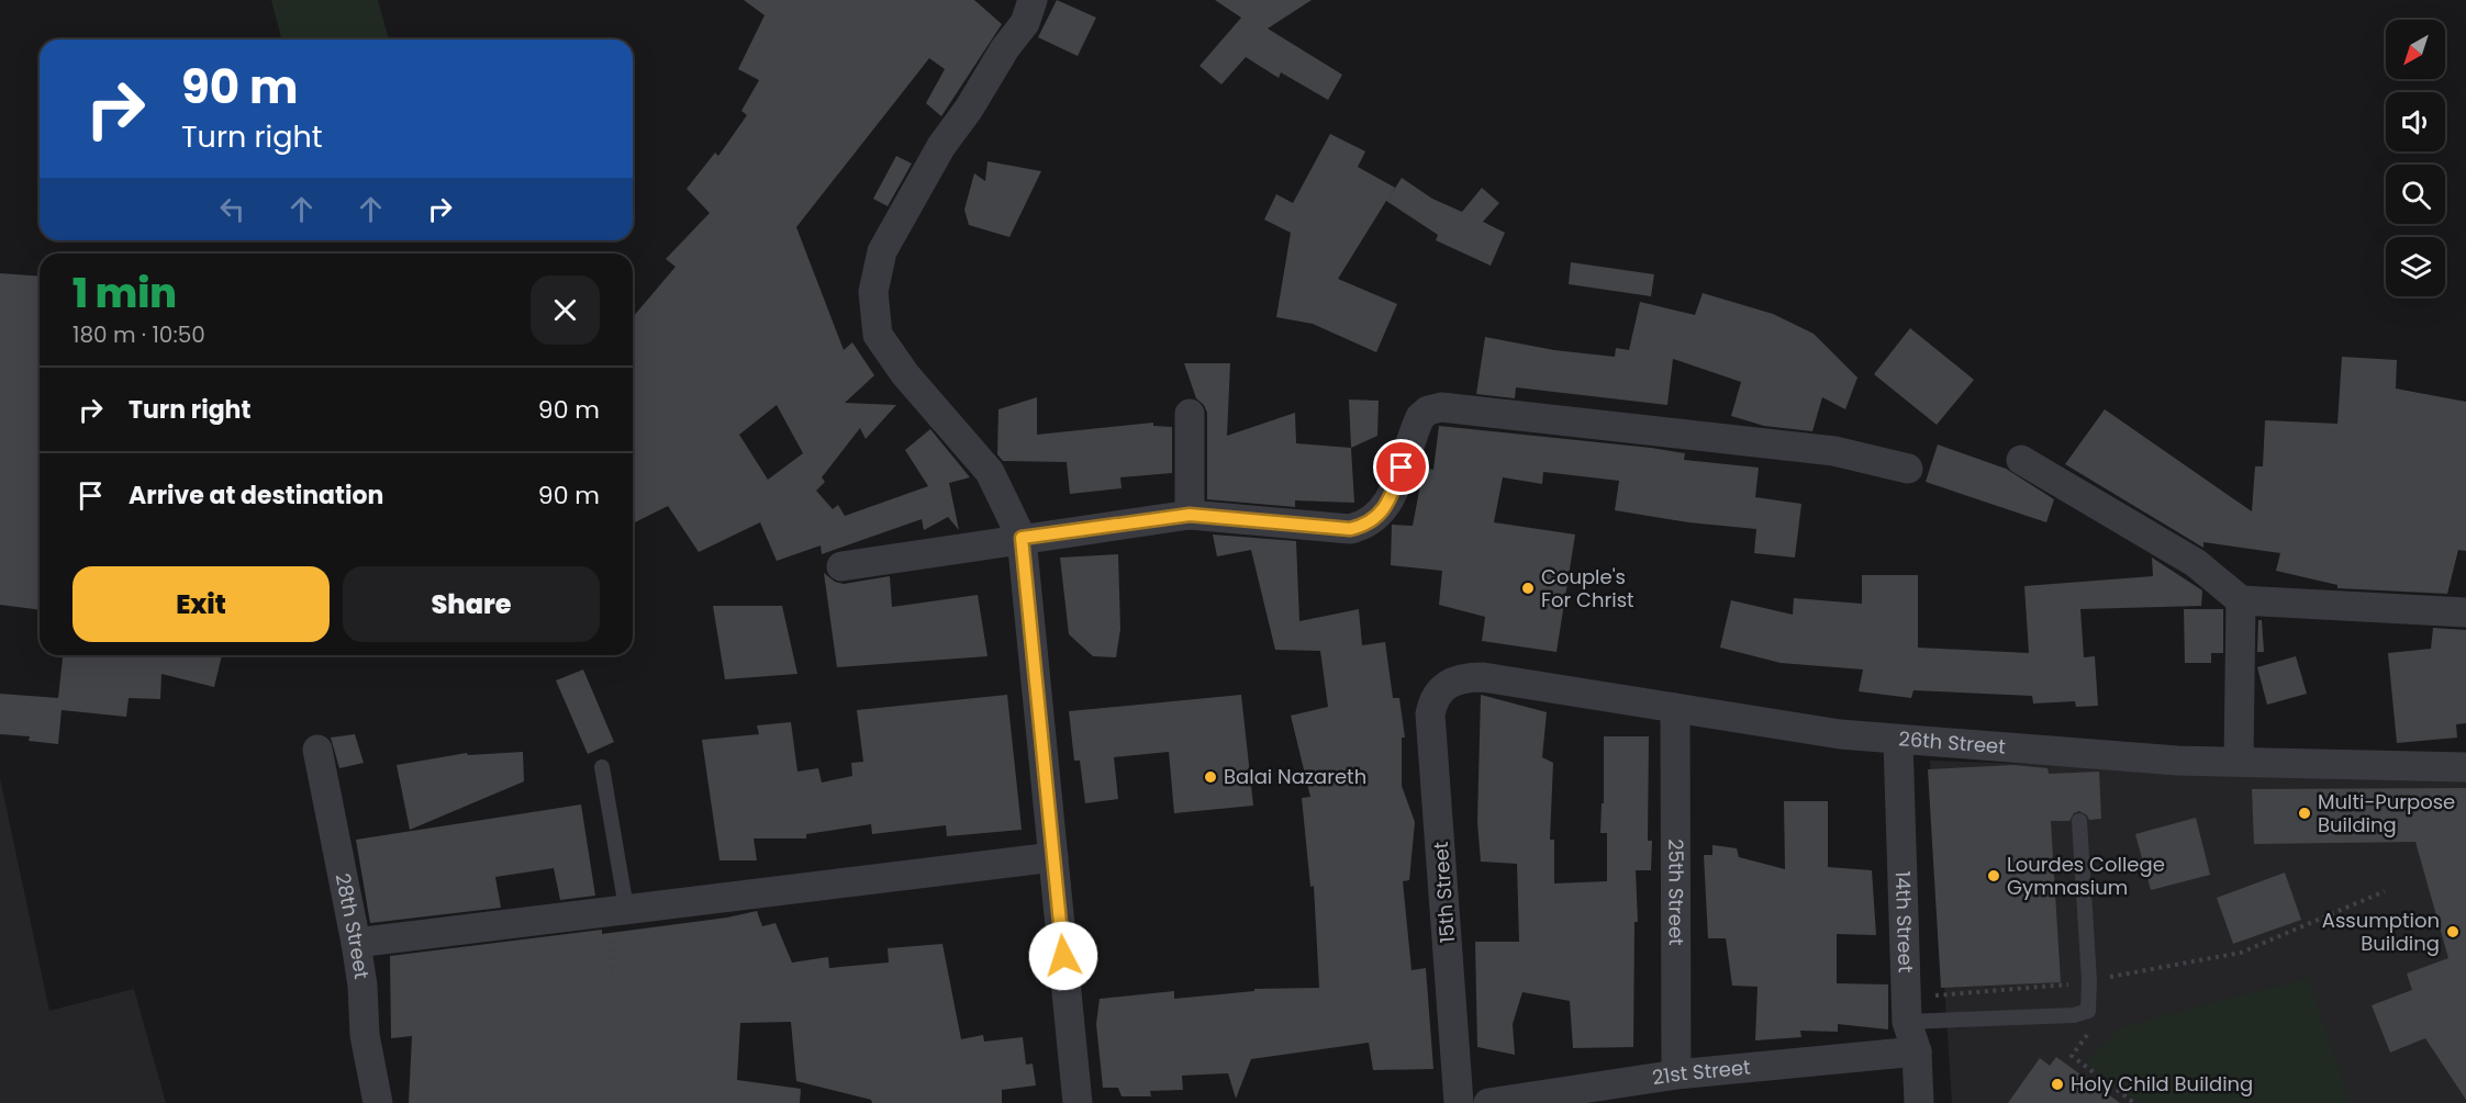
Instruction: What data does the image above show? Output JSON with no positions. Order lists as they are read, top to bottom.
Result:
{
  "streets": {
    "street": [
      "26th Street",
      "25th Street",
      "15th Street",
      "14th Street",
      "28th Street",
      "21st Street"
    ]
  },
  "crossings": [
    ["26th Street", "25th Street"],
    ["26th Street", "15th Street"],
    ["26th Street", "14th Street"],
    ["25th Street", "21st Street"],
    ["14th Street", "21st Street"]
  ],
  "places": [
    "Couple's For Christ",
    "Balai Nazareth",
    "Multi-Purpose Building",
    "Lourdes College Gymnasium",
    "Assumption Building",
    "Holy Child Building"
  ],
  "north": "bottom left",
  "page": {
    "turn": ["90 m", "Turn right"],
    "heading": ["1 min", "180 m · 10:50"],
    "list": [
      {
        "name": "Turn right",
        "value": "90 m"
      },
      {
        "name": "Arrive at destination",
        "value": "90 m"
      }
    ],
    "buttons": ["Exit", "Share"]
  }
}
